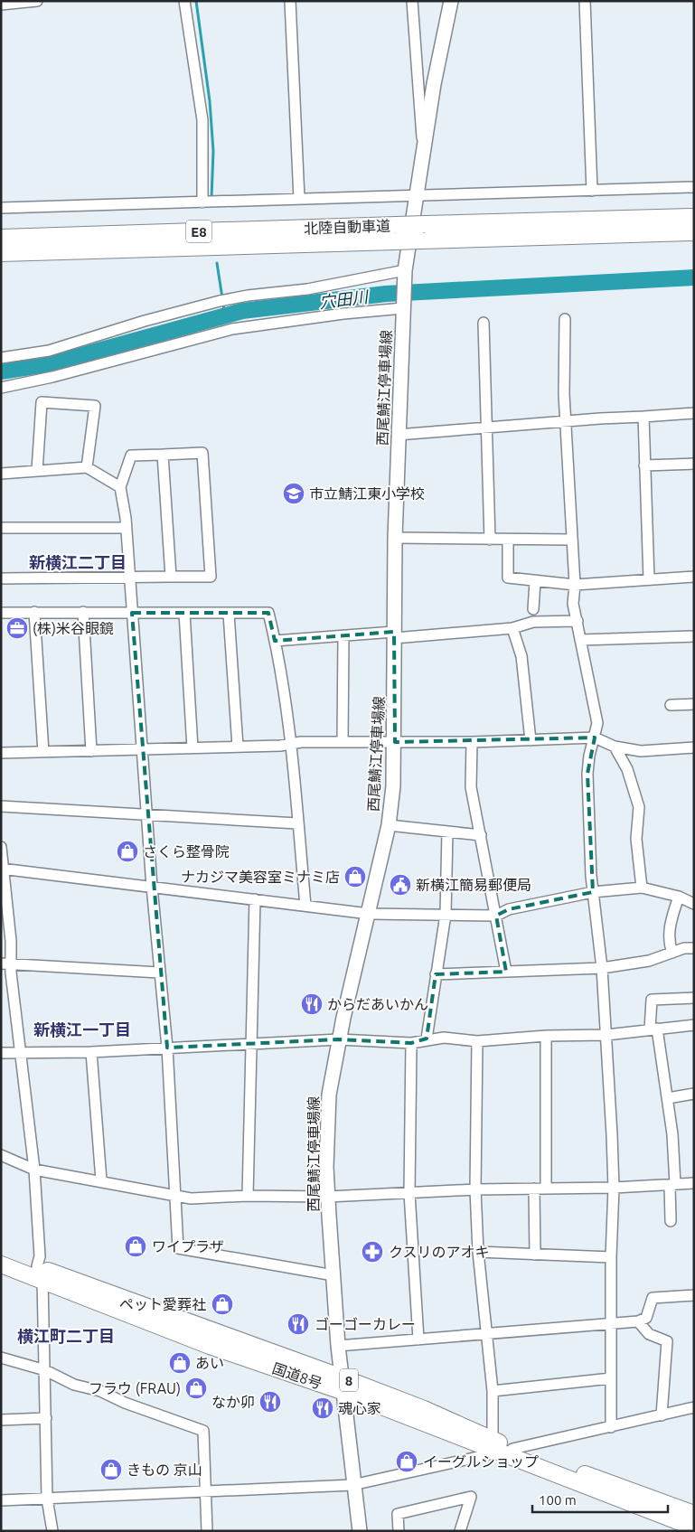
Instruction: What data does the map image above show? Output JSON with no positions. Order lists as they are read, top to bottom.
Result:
{
  "streets": {
    "highway": [
      "北陸自動車道",
      "E8",
      "国道8号",
      "8"
    ],
    "main road": ["西尾鯖江停車場線"]
  },
  "crossings": [
    ["西尾鯖江停車場線", "国道8号"]
  ],
  "districts": ["新横江二丁目", "新横江一丁目", "横江町二丁目"],
  "water": ["穴田川"],
  "places": {
    "school or university": ["市立鯖江東小学校"],
    "office": ["(株)米谷眼鏡"],
    "shop": [
      "さくら整骨院",
      "ナカジマ美容室ミナミ店",
      "ワイプラザ",
      "ペット愛葬社",
      "あい",
      "フラウ (FRAU)",
      "イーグルショップ",
      "きもの 京山"
    ],
    "public building": ["新横江簡易郵便局"],
    "restaurant": [
      "からだあいかん",
      "ゴーゴーカレー",
      "なか卯",
      "魂心家"
    ],
    "pharmacy": ["クスリのアオキ"]
  },
  "scale_bar": "100 m"
}
